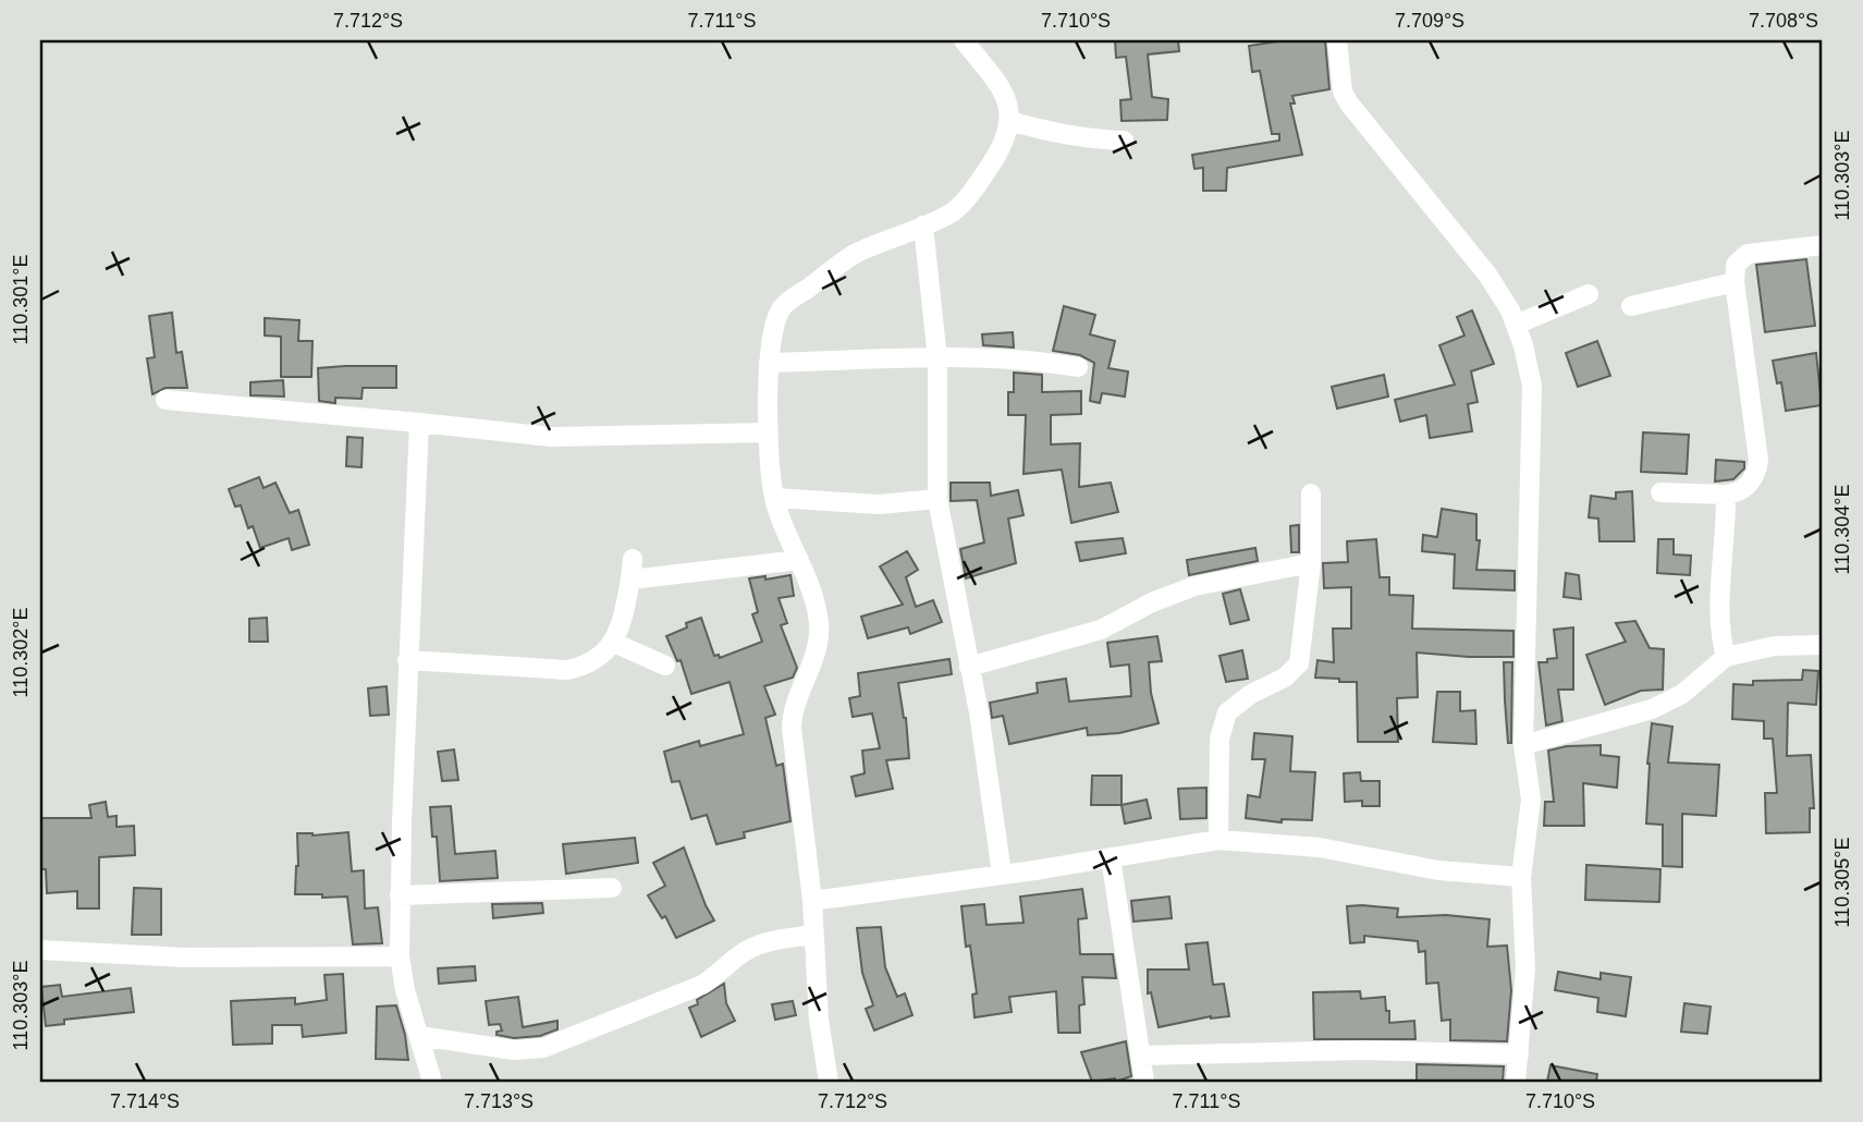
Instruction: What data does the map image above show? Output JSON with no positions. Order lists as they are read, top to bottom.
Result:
{
  "coordinates": [
    "7.712°S",
    "7.711°S",
    "7.710°S",
    "7.709°S",
    "7.708°S",
    "110.303°E",
    "110.301°E",
    "110.304°E",
    "110.302°E",
    "110.305°E",
    "7.714°S",
    "7.713°S"
  ]
}
